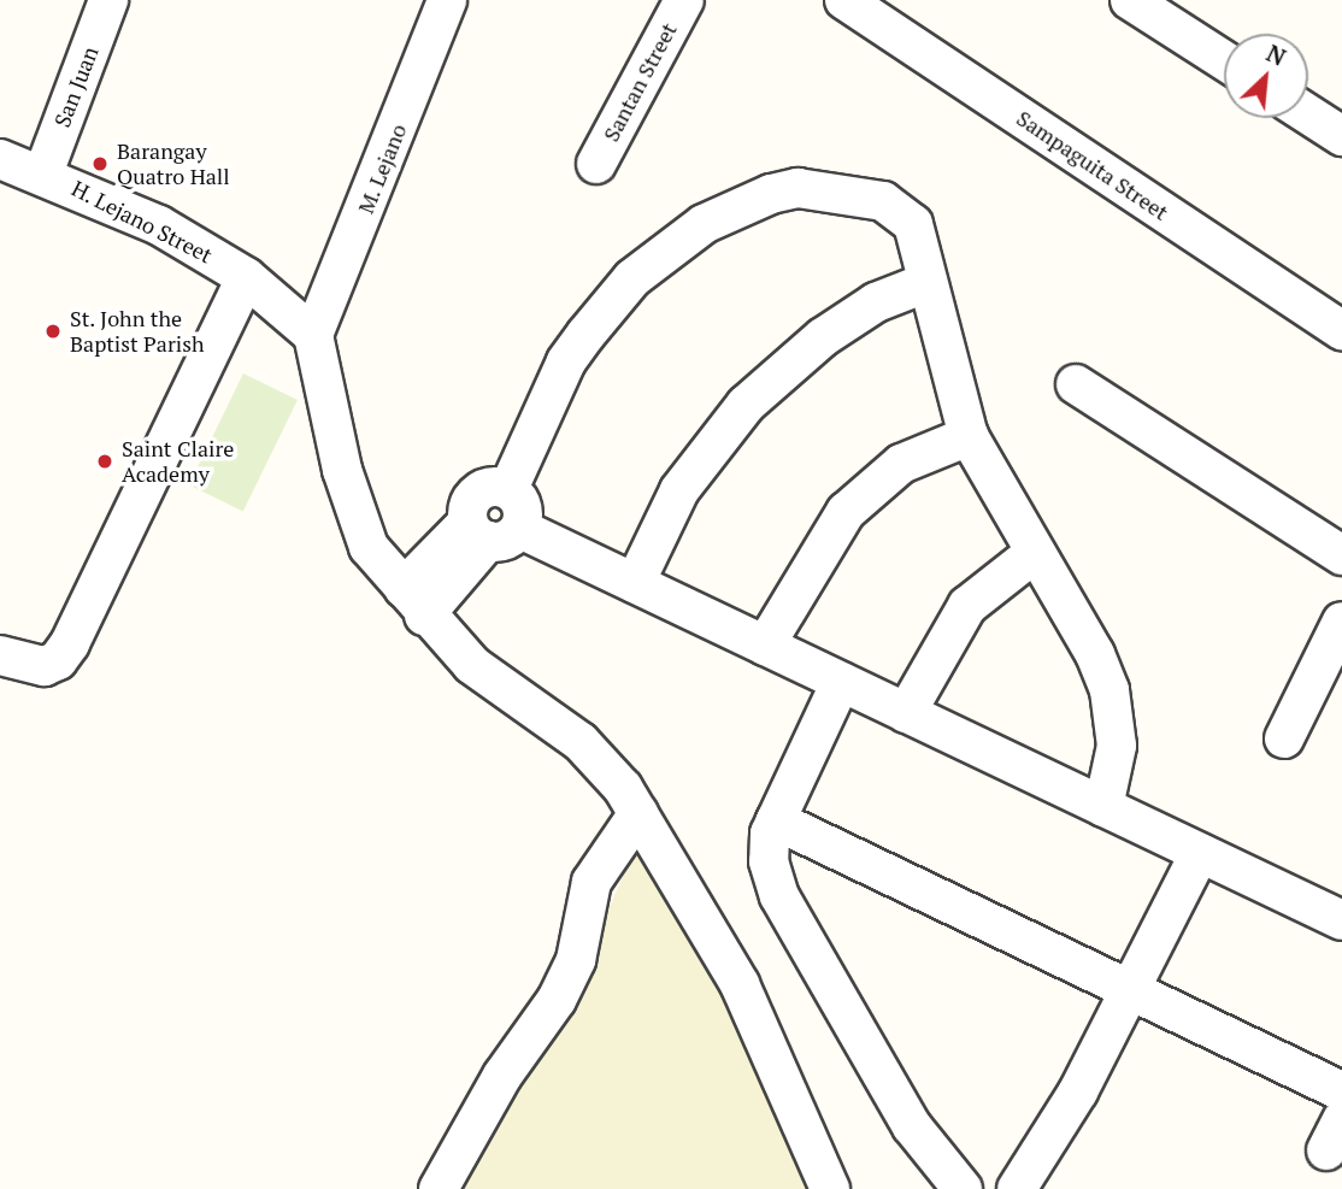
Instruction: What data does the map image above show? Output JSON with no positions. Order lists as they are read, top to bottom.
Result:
{
  "streets": {
    "street": [
      "Santan Street",
      "San Juan",
      "Sampaguita Street",
      "M. Lejano",
      "H. Lejano Street"
    ]
  },
  "crossings": [
    ["San Juan", "H. Lejano Street"],
    ["M. Lejano", "H. Lejano Street"]
  ],
  "places": ["Barangay Quatro Hall", "St. John the Baptist Parish", "Saint Claire Academy"],
  "north": "top right"
}
